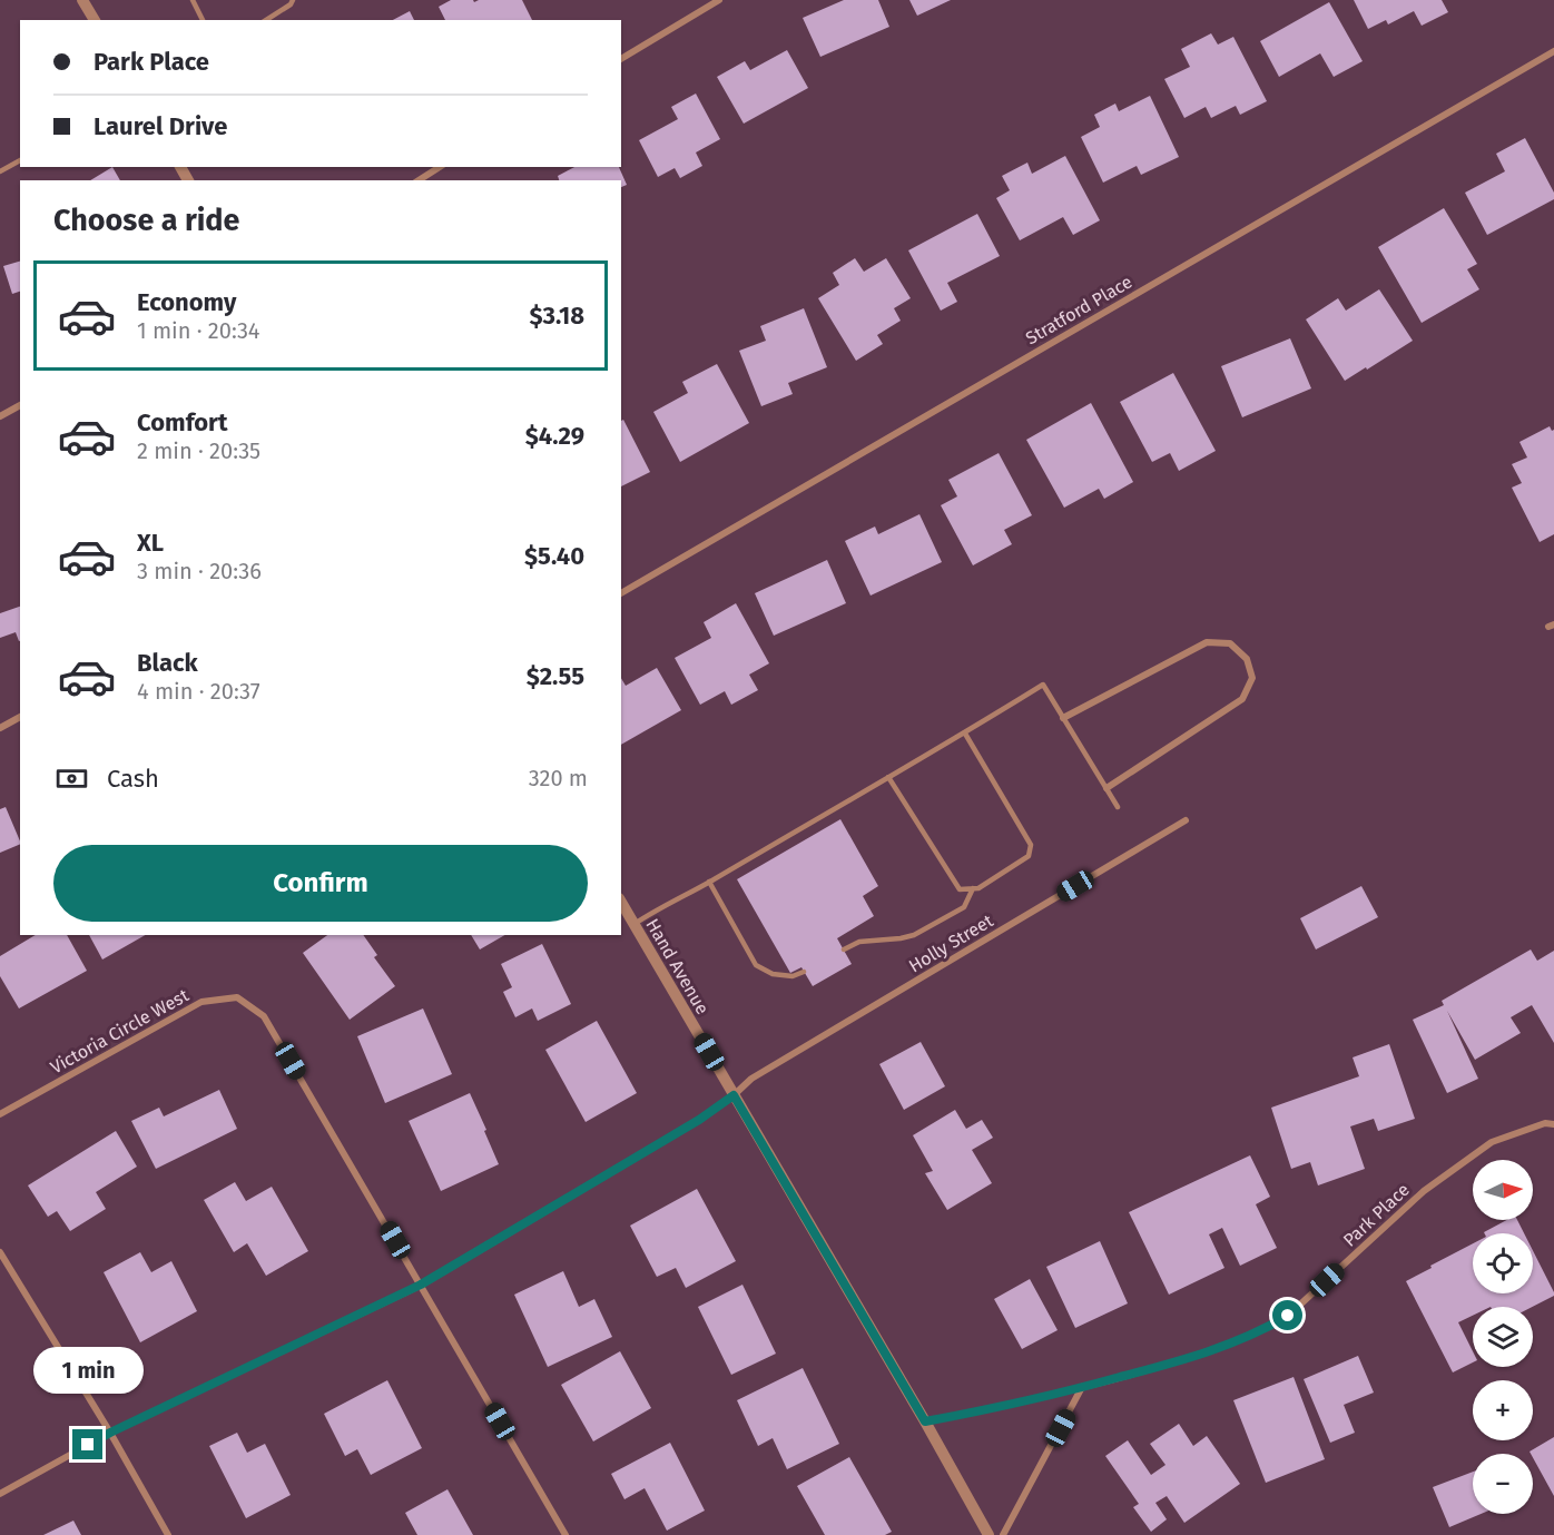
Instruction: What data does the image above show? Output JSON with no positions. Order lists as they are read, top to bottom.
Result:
{
  "streets": {
    "street": [
      "Stratford Place",
      "Holly Street",
      "Hand Avenue",
      "Victoria Circle West",
      "Park Place"
    ]
  },
  "crossings": [
    ["Holly Street", "Hand Avenue"],
    ["Holly Street", "Victoria Circle West"],
    ["Hand Avenue", "Park Place"]
  ],
  "north": "right",
  "page": {
    "banner": ["Park Place", "Laurel Drive"],
    "heading": "Choose a ride",
    "list": [
      {
        "name": "Economy",
        "note": "1 min · 20:34",
        "value": "$3.18"
      },
      {
        "name": "Comfort",
        "note": "2 min · 20:35",
        "value": "$4.29"
      },
      {
        "name": "XL",
        "note": "3 min · 20:36",
        "value": "$5.40"
      },
      {
        "name": "Black",
        "note": "4 min · 20:37",
        "value": "$2.55"
      }
    ],
    "pay": ["Cash", "320 m"],
    "buttons": "Confirm",
    "map_buttons": ["+", "−"],
    "bubble": "1 min"
  }
}
